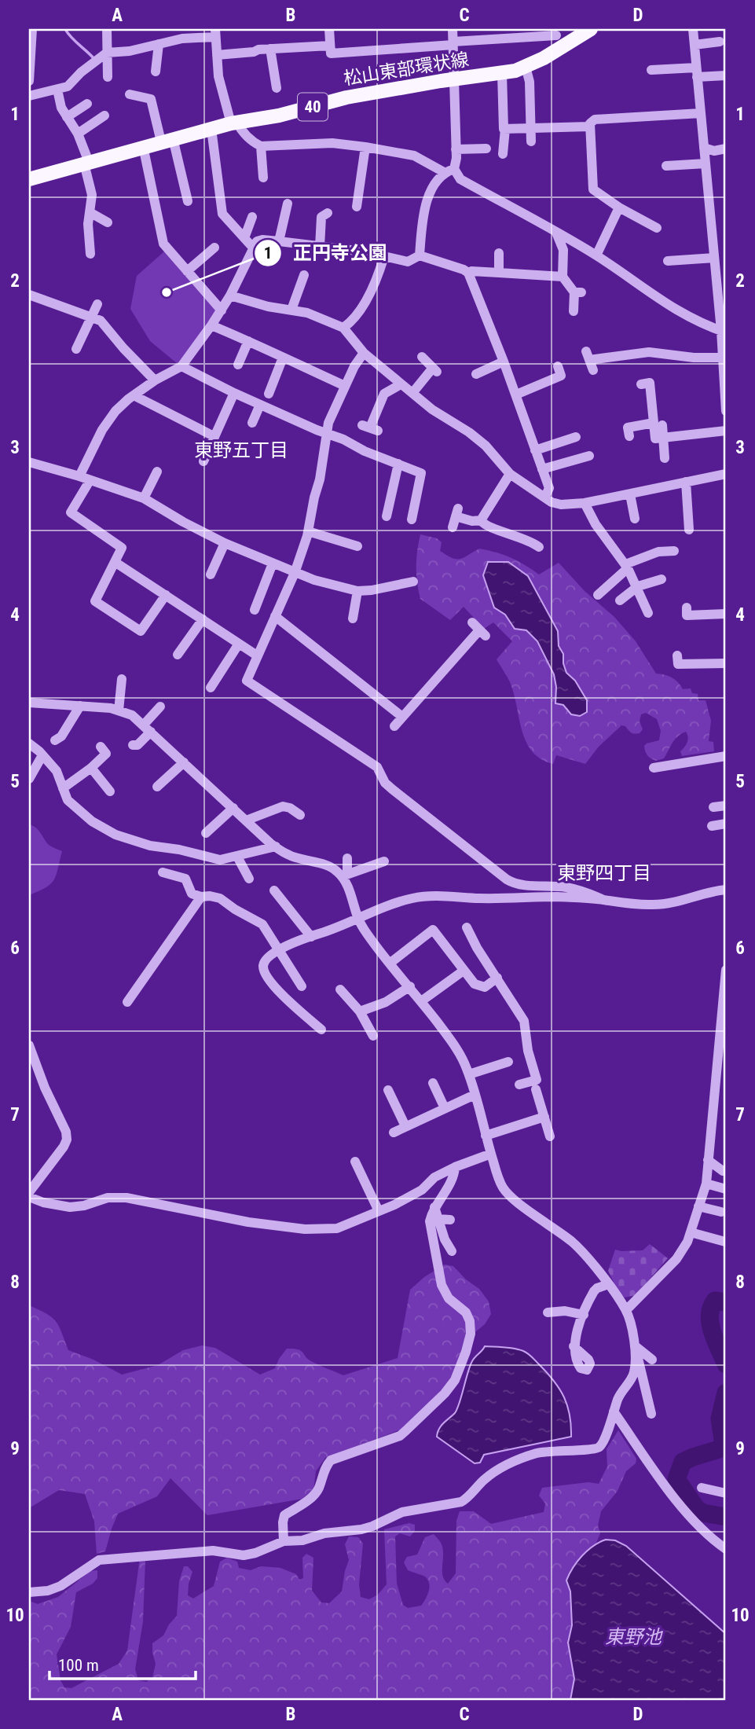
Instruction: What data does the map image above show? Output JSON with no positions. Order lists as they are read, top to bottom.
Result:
{
  "streets": {
    "main road": ["松山東部環状線", "40"]
  },
  "districts": ["東野五丁目", "東野四丁目"],
  "water": ["東野池"],
  "places": ["正円寺公園"],
  "scale_bar": "100 m",
  "grid": {
    "columns": [
      "A",
      "B",
      "C",
      "D"
    ],
    "rows": [
      "1",
      "2",
      "3",
      "4",
      "5",
      "6",
      "7",
      "8",
      "9",
      "10"
    ]
  }
}
